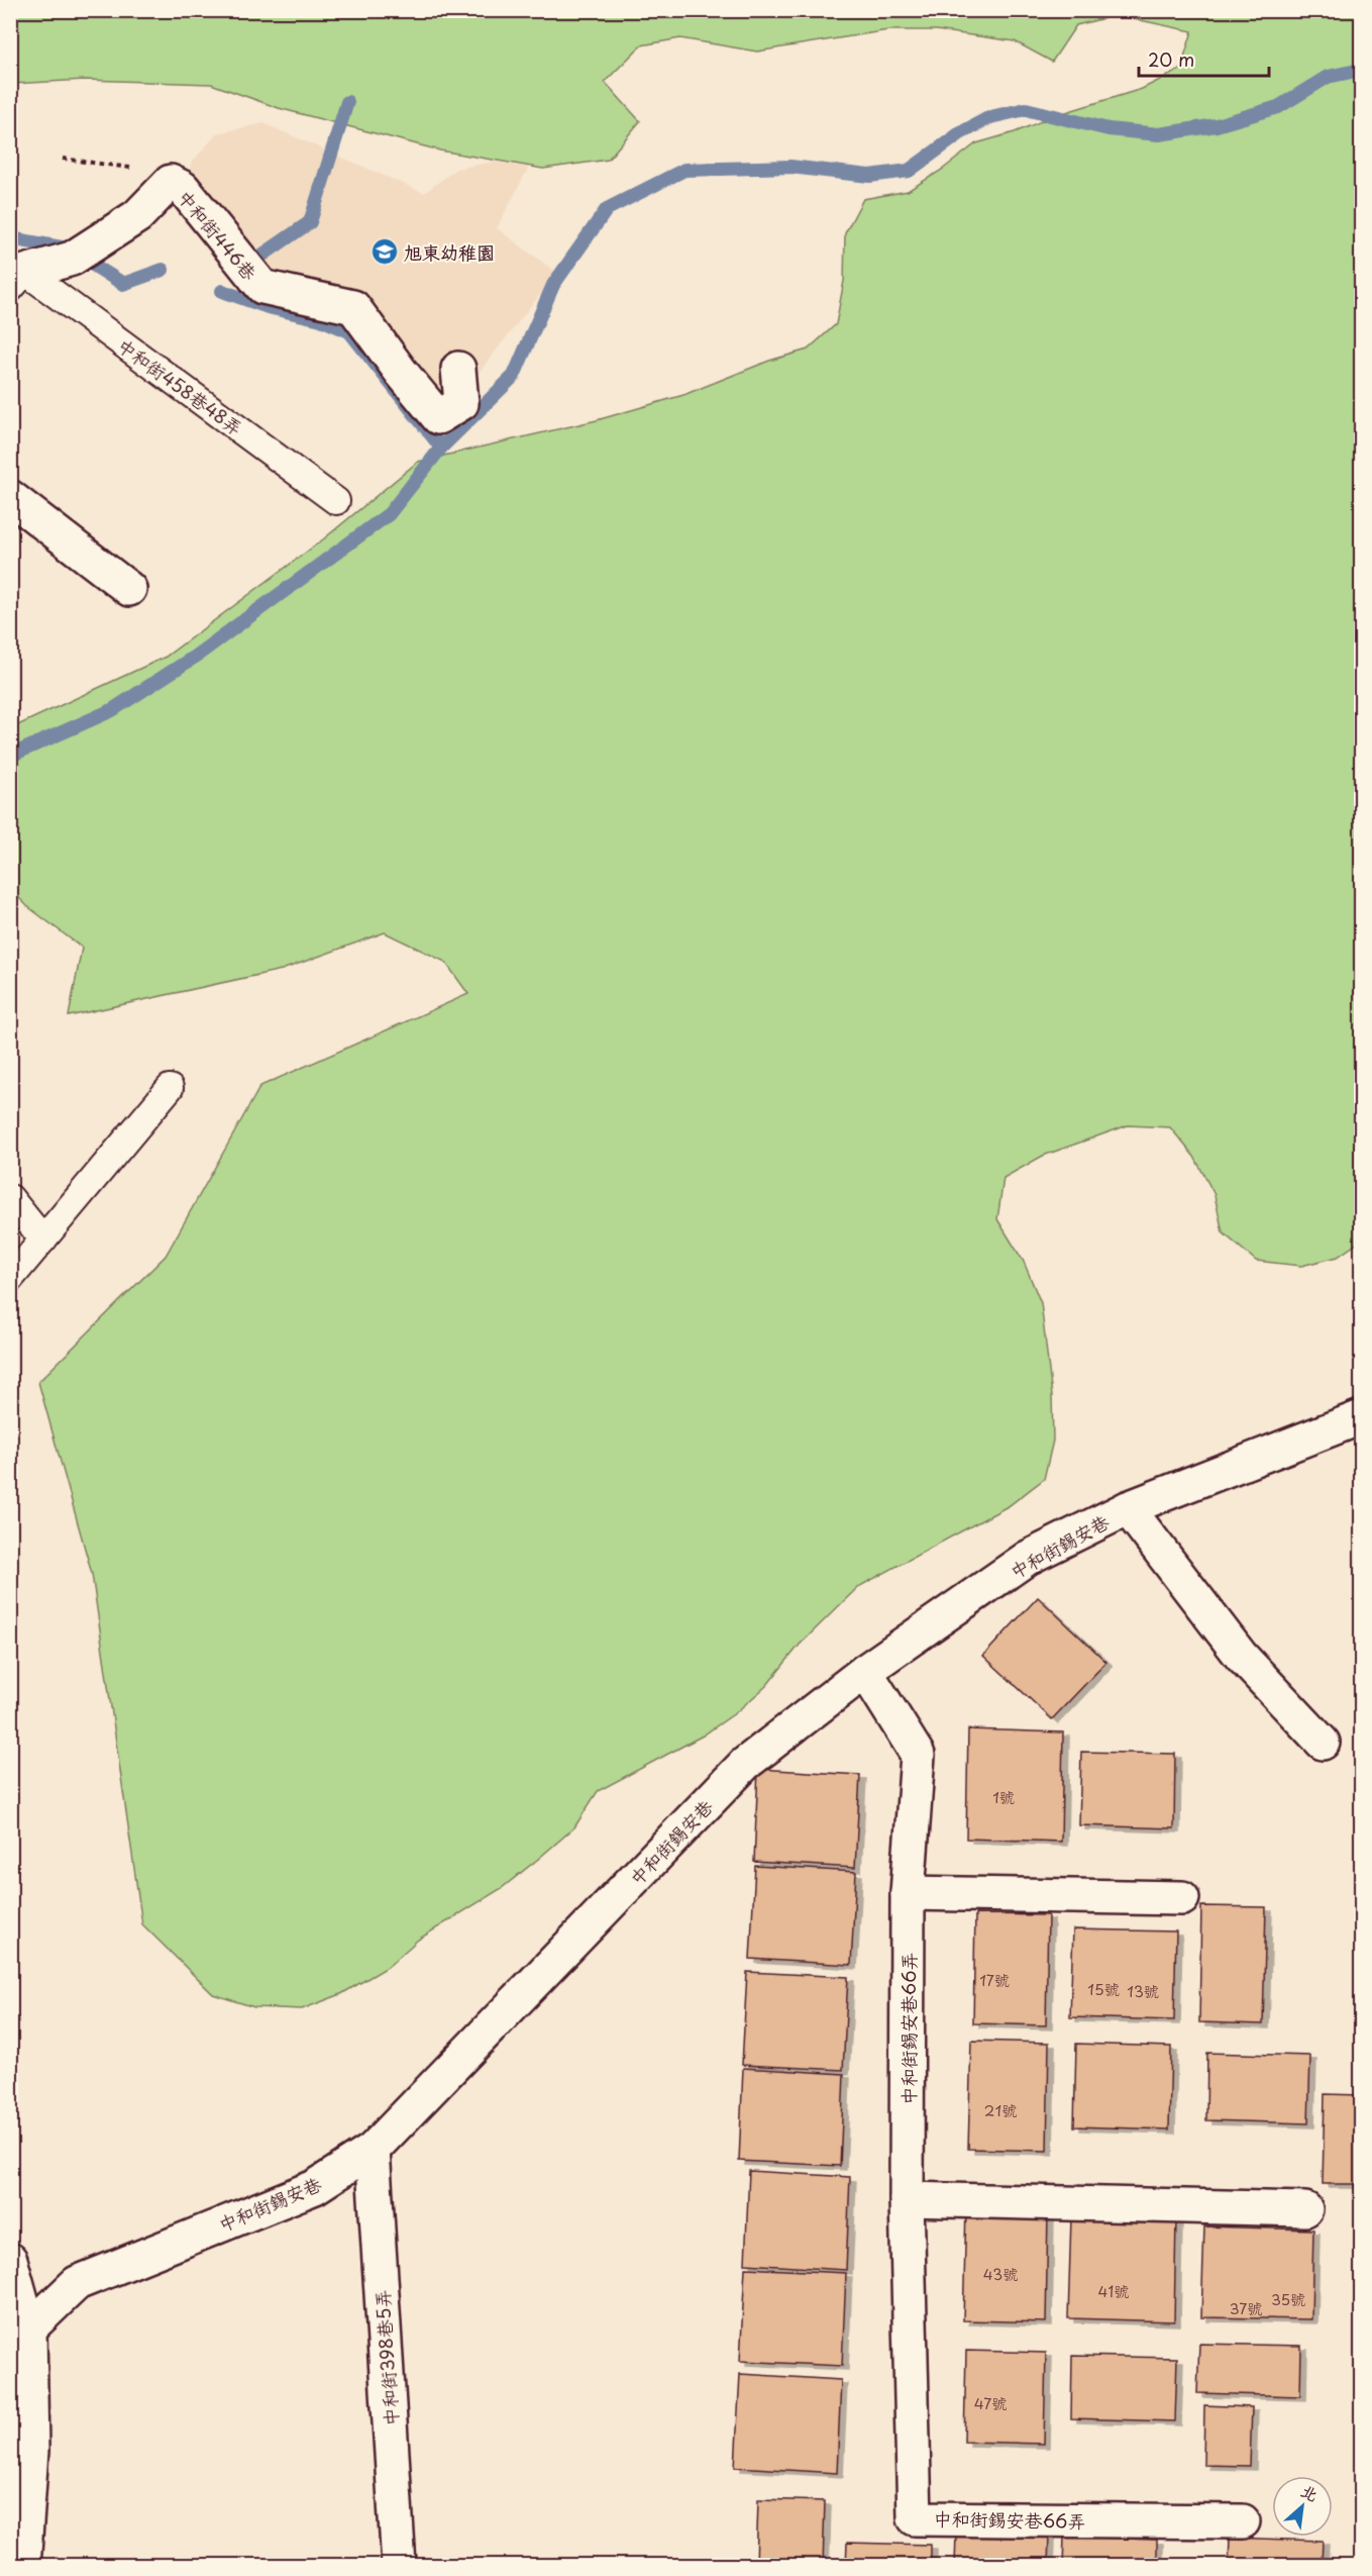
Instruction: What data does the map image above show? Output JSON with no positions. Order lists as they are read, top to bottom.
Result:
{
  "streets": {
    "street": [
      "中和街446巷",
      "中和街錫安巷",
      "中和街錫安巷66弄",
      "中和街398巷5弄"
    ],
    "lane": ["中和街458巷48弄"]
  },
  "crossings": [
    ["中和街446巷", "中和街458巷48弄"],
    ["中和街錫安巷", "中和街錫安巷66弄"],
    ["中和街錫安巷", "中和街398巷5弄"]
  ],
  "places": {
    "school or university": ["旭東幼稚園"]
  },
  "house_numbers": [
    "1號",
    "17號",
    "15號",
    "13號",
    "21號",
    "43號",
    "41號",
    "35號",
    "37號",
    "47號"
  ],
  "scale_bar": "20 m",
  "north": "top right"
}
